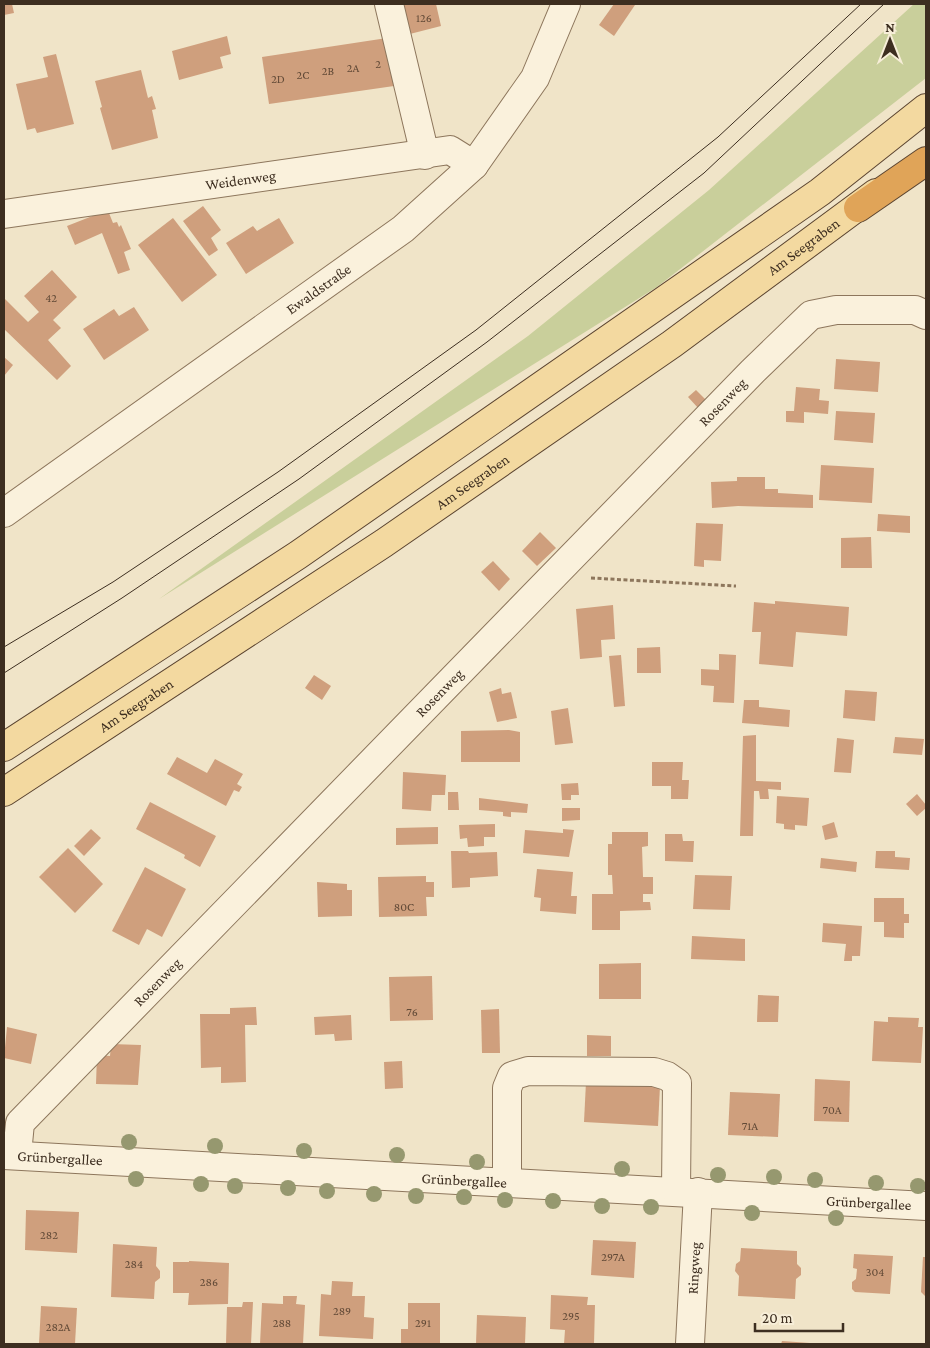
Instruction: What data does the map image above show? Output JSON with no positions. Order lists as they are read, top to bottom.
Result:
{
  "streets": {
    "main road": ["Am Seegraben"],
    "street": [
      "Weidenweg",
      "Ewaldstraße",
      "Rosenweg",
      "Grünbergallee",
      "Ringweg"
    ]
  },
  "crossings": [
    ["Weidenweg", "Ewaldstraße"],
    ["Rosenweg", "Grünbergallee"],
    ["Grünbergallee", "Ringweg"]
  ],
  "house_numbers": [
    "126",
    "2",
    "2A",
    "2B",
    "2C",
    "2D",
    "42",
    "80C",
    "76",
    "70A",
    "71A",
    "282",
    "297A",
    "284",
    "304",
    "286",
    "289",
    "295",
    "288",
    "291",
    "282A"
  ],
  "scale_bar": "20 m",
  "north": "top"
}
